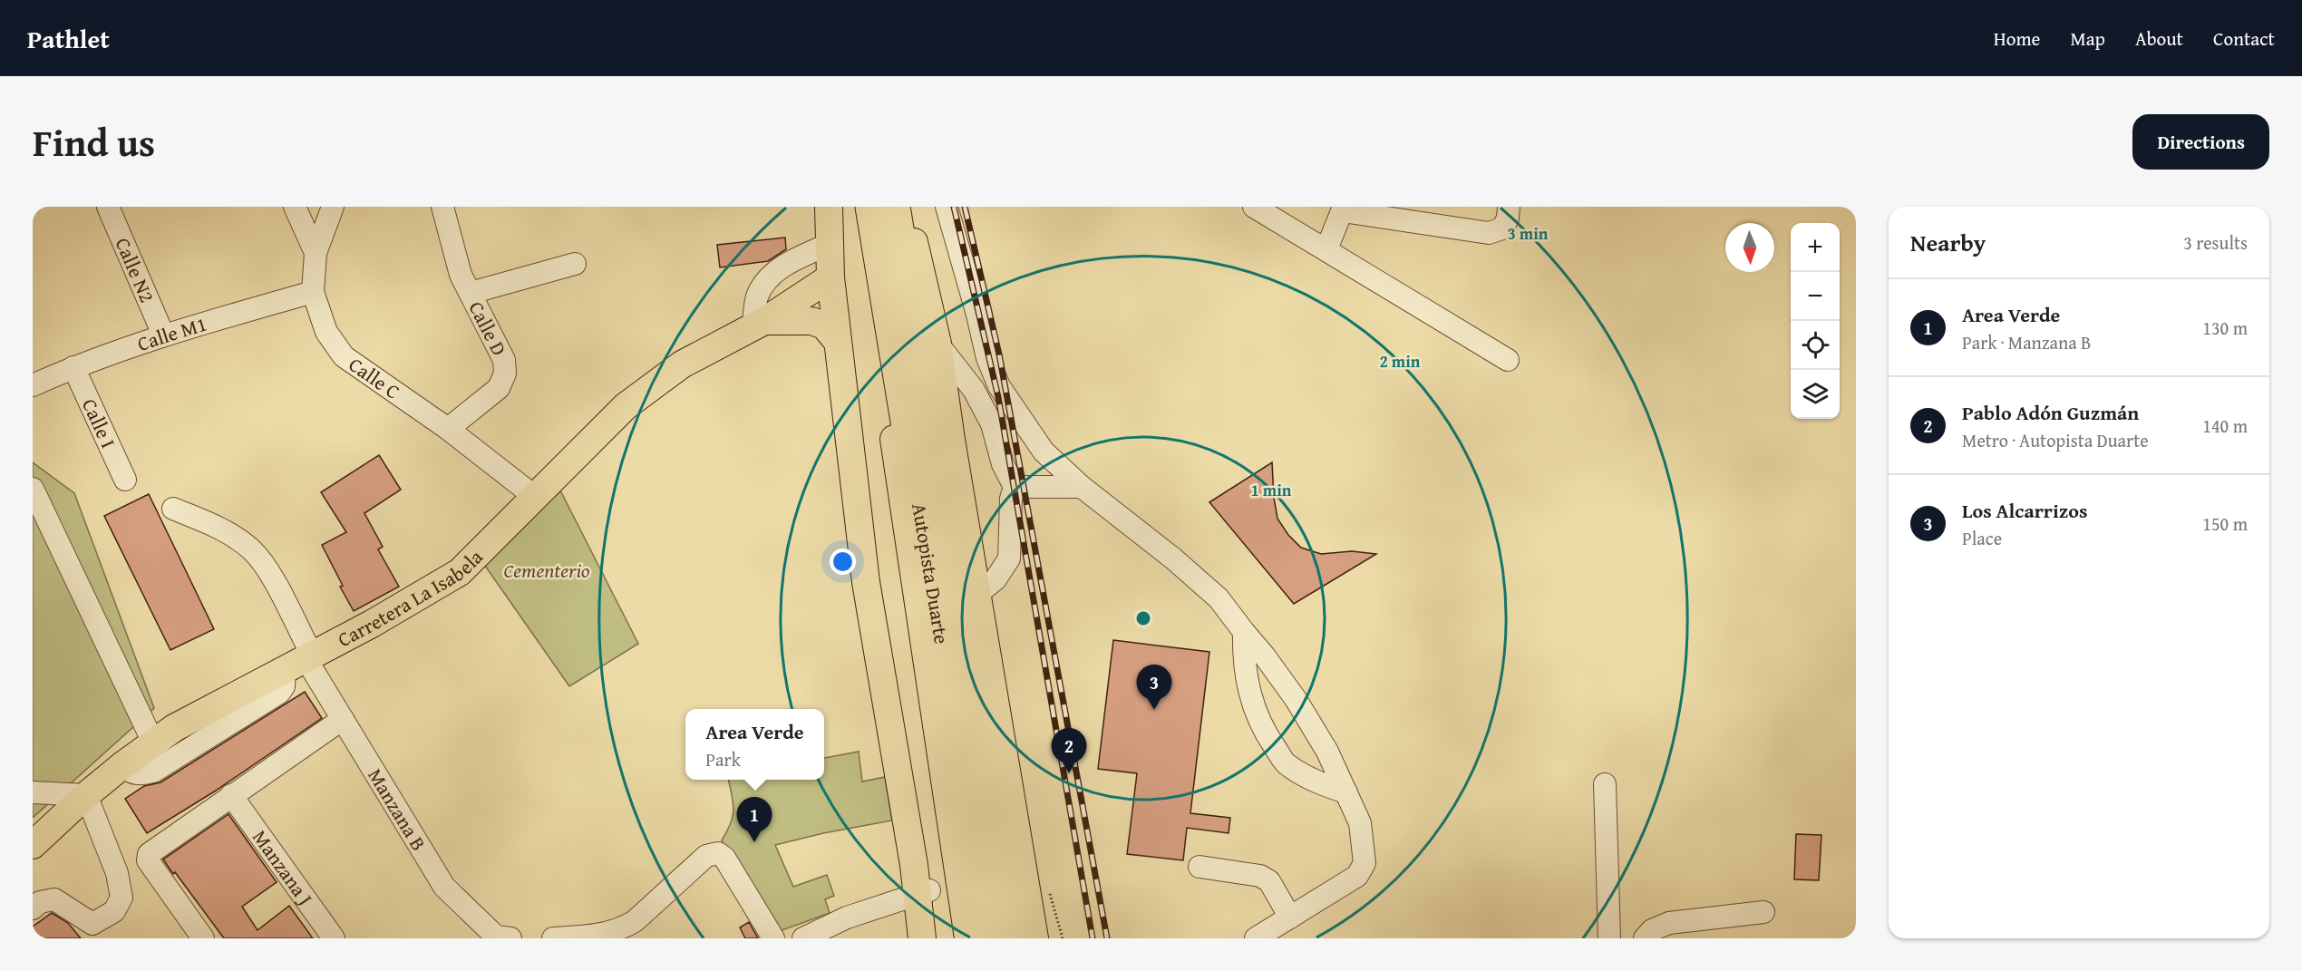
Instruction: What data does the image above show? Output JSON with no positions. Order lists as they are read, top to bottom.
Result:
{
  "streets": {
    "highway": ["Autopista Duarte"],
    "main road": ["Carretera La Isabela"],
    "street": [
      "Calle N2",
      "Calle D",
      "Calle M1",
      "Calle C",
      "Calle I",
      "Manzana B",
      "Manzana J"
    ]
  },
  "crossings": [
    ["Calle N2", "Calle M1"],
    ["Calle D", "Calle C"],
    ["Calle M1", "Calle C"],
    ["Calle M1", "Calle I"],
    ["Calle C", "Carretera La Isabela"],
    ["Carretera La Isabela", "Manzana B"]
  ],
  "parks": ["Cementerio"],
  "north": "bottom",
  "page": {
    "header": "Pathlet",
    "nav": [
      "Home",
      "Map",
      "About",
      "Contact"
    ],
    "title": "Find us",
    "buttons": "Directions",
    "heading": ["Nearby", "3 results"],
    "map_buttons": ["+", "−"],
    "list": [
      {
        "mark": "1",
        "name": "Area Verde",
        "note": "Park · Manzana B",
        "value": "130 m"
      },
      {
        "mark": "2",
        "name": "Pablo Adón Guzmán",
        "note": "Metro · Autopista Duarte",
        "value": "140 m"
      },
      {
        "mark": "3",
        "name": "Los Alcarrizos",
        "note": "Place",
        "value": "150 m"
      }
    ],
    "pins": ["3", "2", "1"],
    "popup": ["Area Verde", "Park"]
  },
  "rings": ["3 min", "2 min", "1 min"]
}
